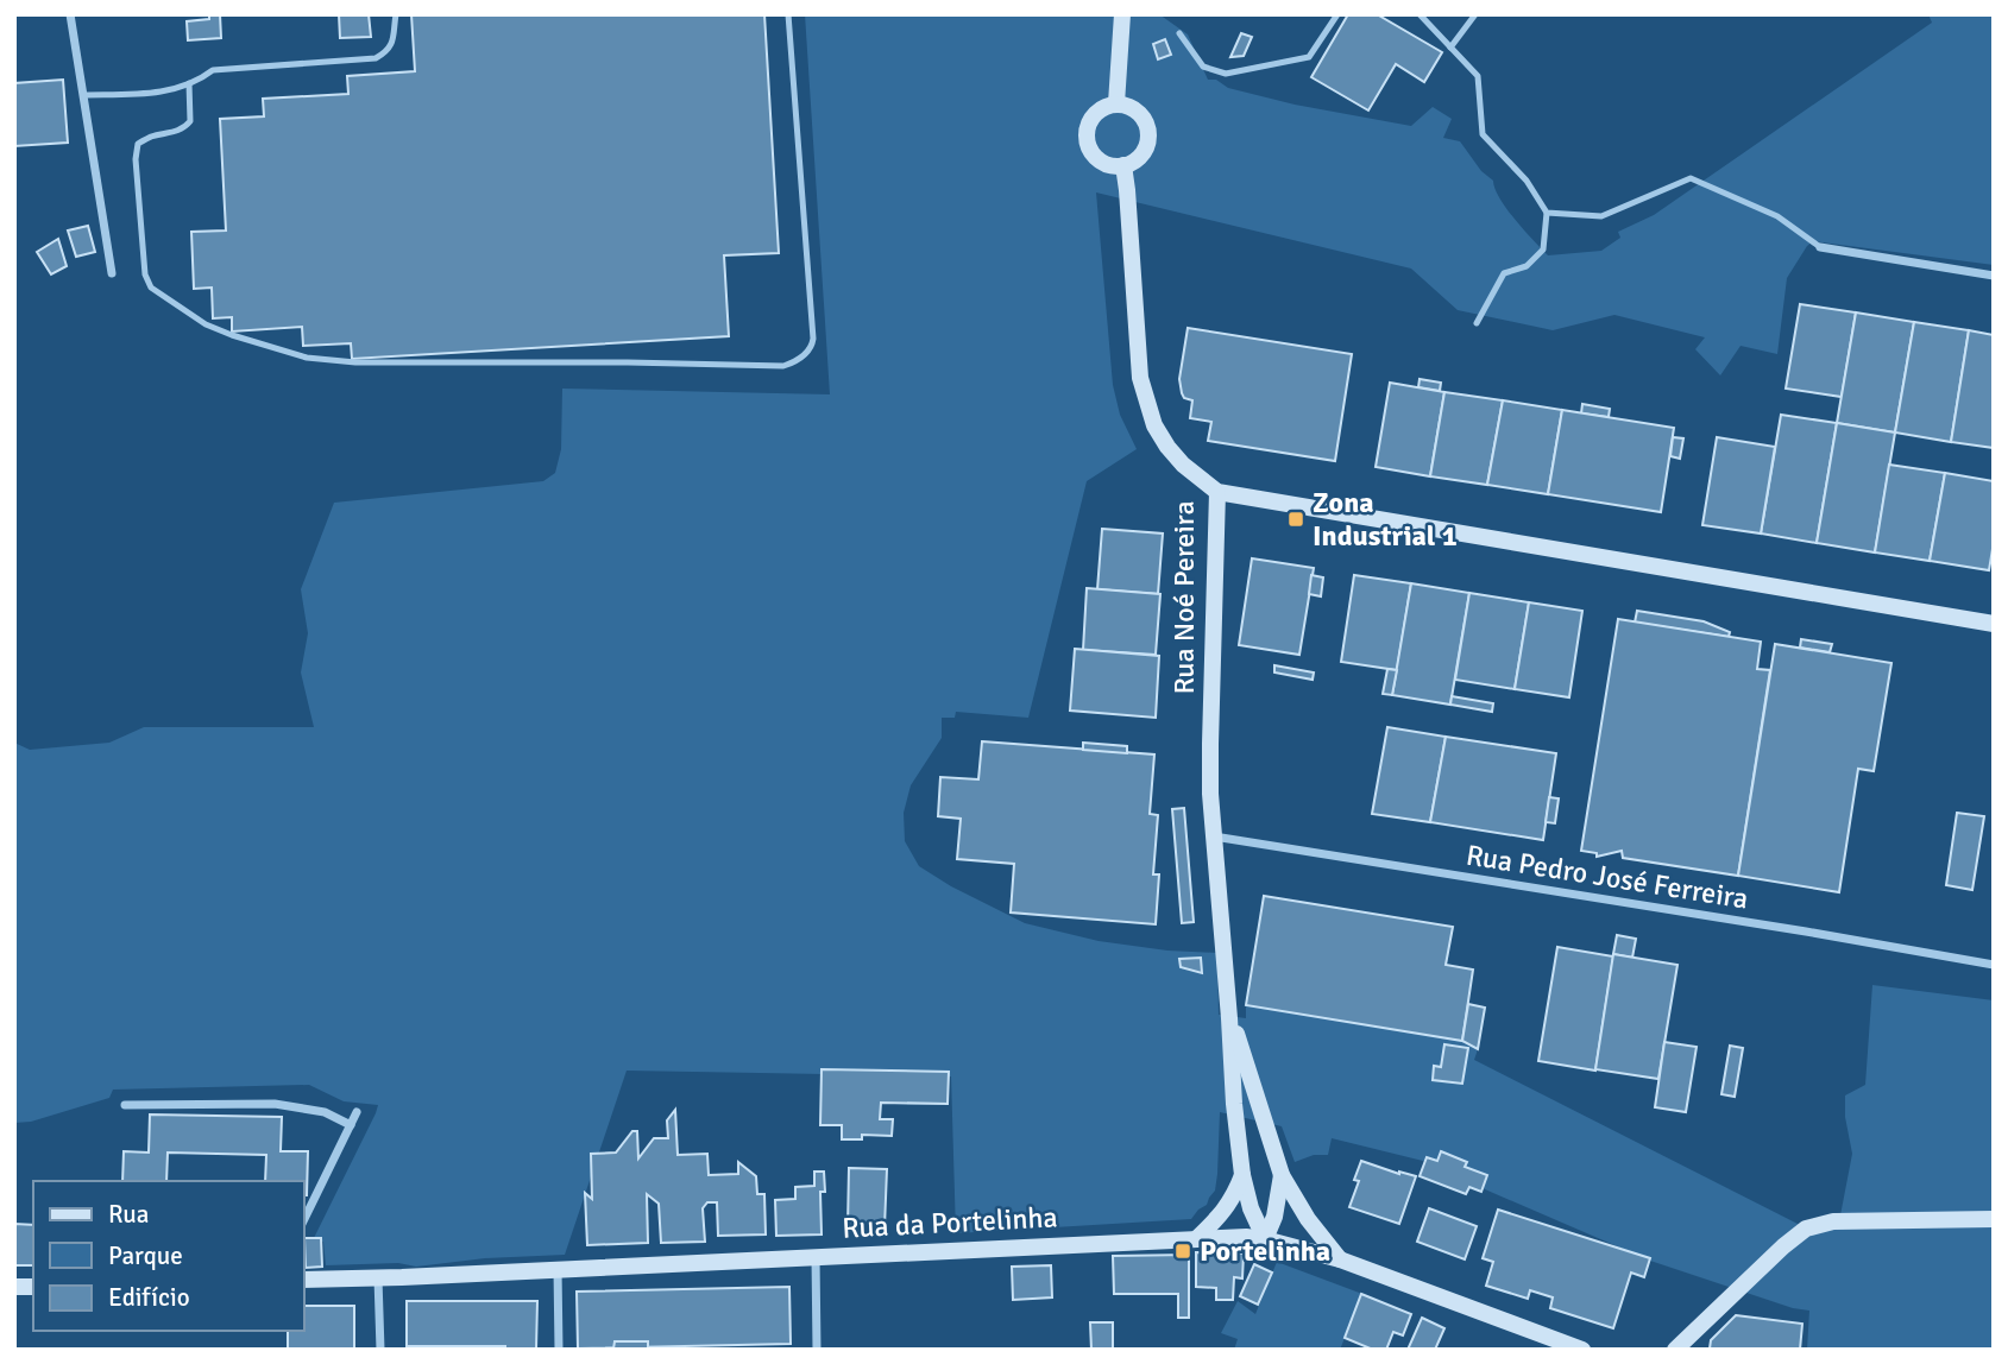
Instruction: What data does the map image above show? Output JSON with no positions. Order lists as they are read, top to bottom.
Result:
{
  "streets": {
    "street": ["Rua Noé Pereira", "Rua Pedro José Ferreira", "Rua da Portelinha"]
  },
  "crossings": [
    ["Rua Noé Pereira", "Rua Pedro José Ferreira"],
    ["Rua Noé Pereira", "Rua da Portelinha"]
  ],
  "places": {
    "transit": ["Zona Industrial 1", "Portelinha"]
  },
  "legend": ["Rua", "Parque", "Edifício"]
}
